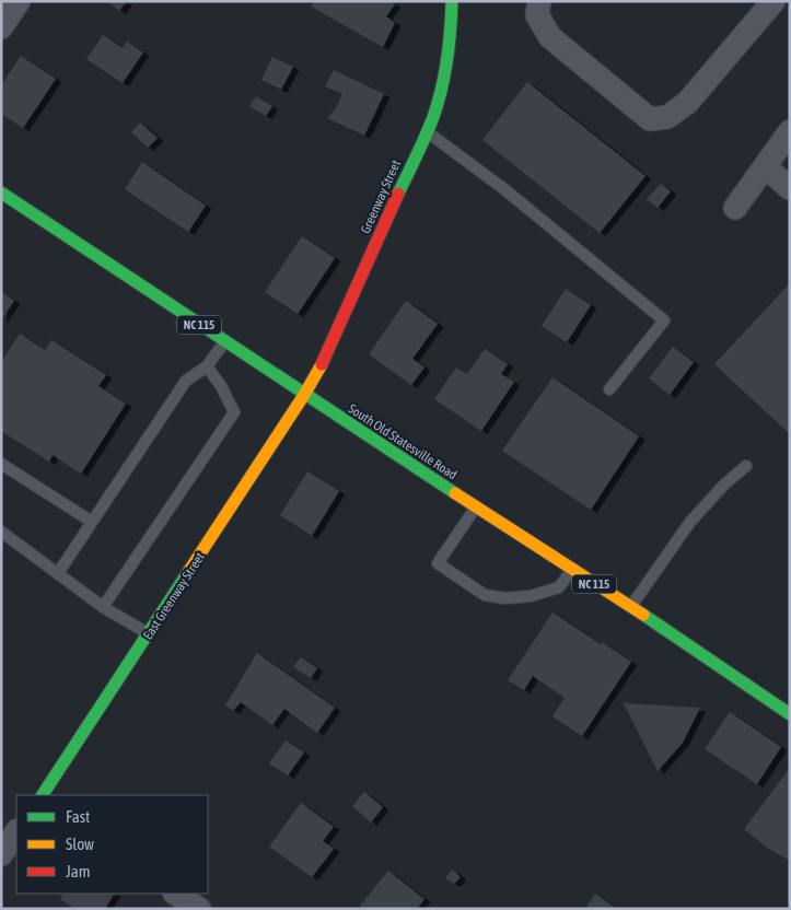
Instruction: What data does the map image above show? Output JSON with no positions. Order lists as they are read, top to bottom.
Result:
{
  "streets": {
    "main road": [
      "Greenway Street",
      "NC 115",
      "South Old Statesville Road",
      "East Greenway Street"
    ]
  },
  "crossings": [
    ["Greenway Street", "South Old Statesville Road"],
    ["Greenway Street", "East Greenway Street"],
    ["South Old Statesville Road", "East Greenway Street"]
  ],
  "legend": ["Fast", "Slow", "Jam"]
}
